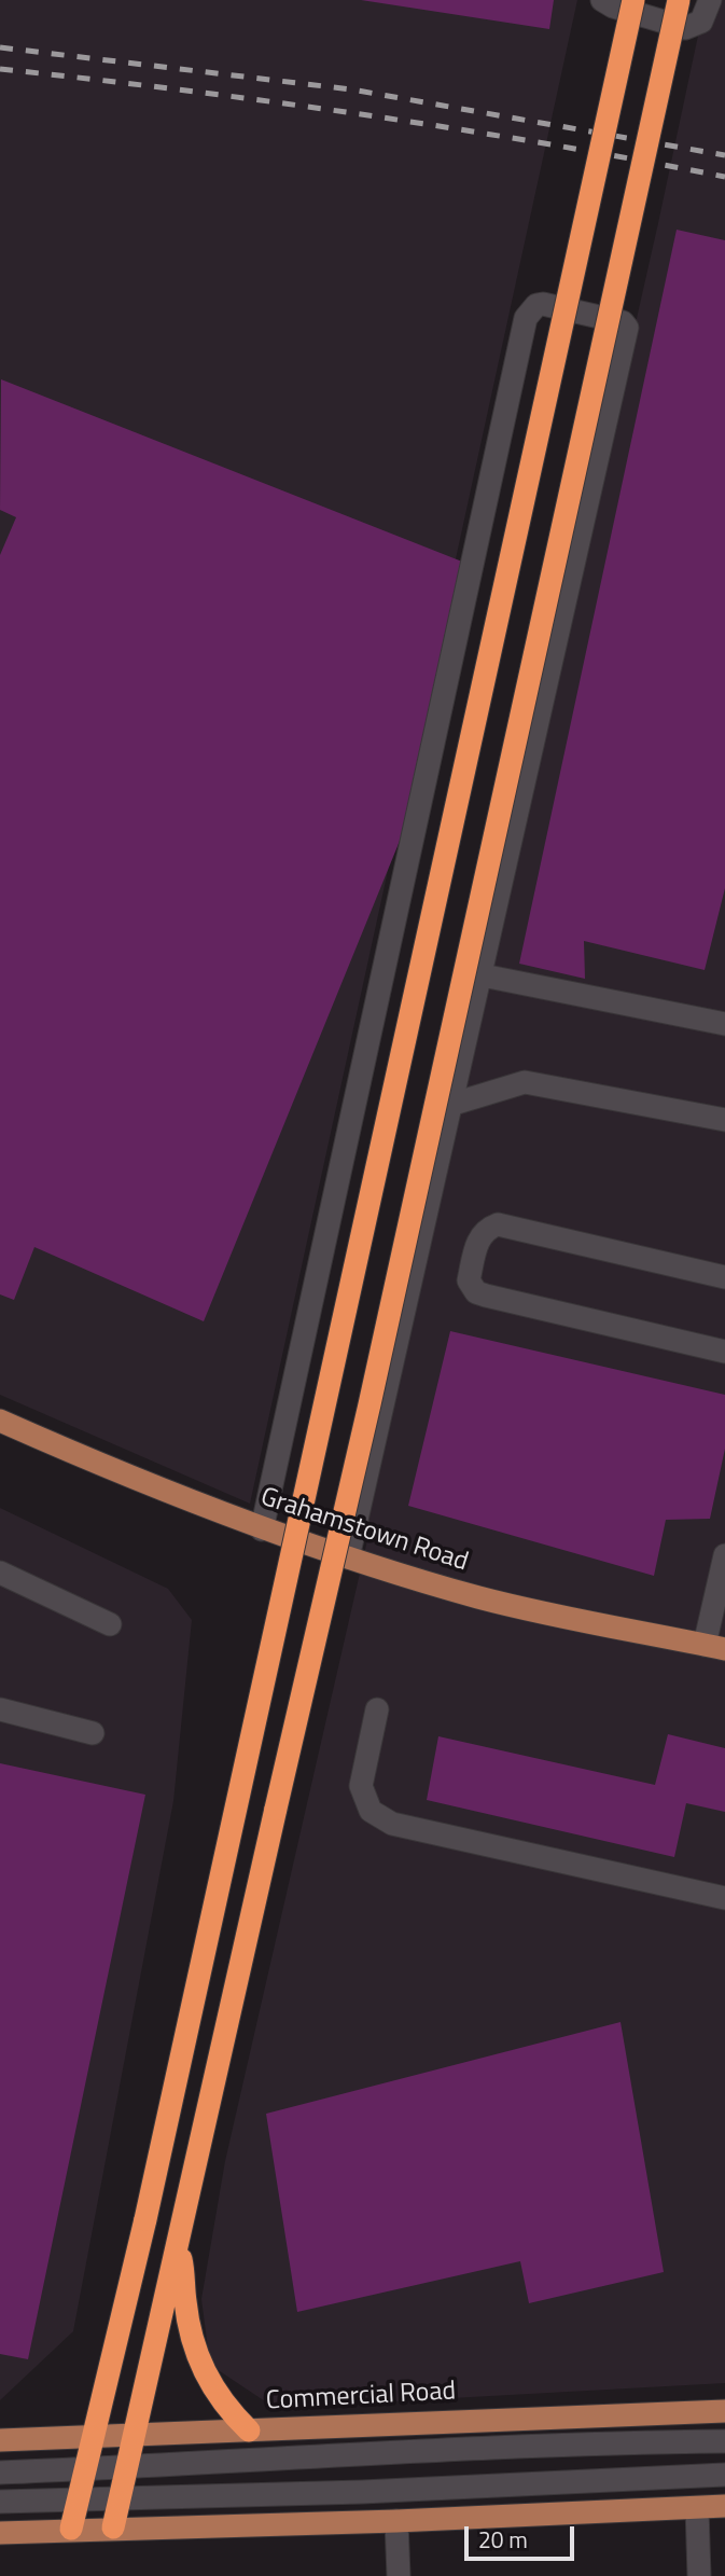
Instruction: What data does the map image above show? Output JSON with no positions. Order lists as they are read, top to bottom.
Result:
{
  "streets": {
    "main road": ["Grahamstown Road", "Commercial Road"]
  },
  "scale_bar": "20 m"
}
